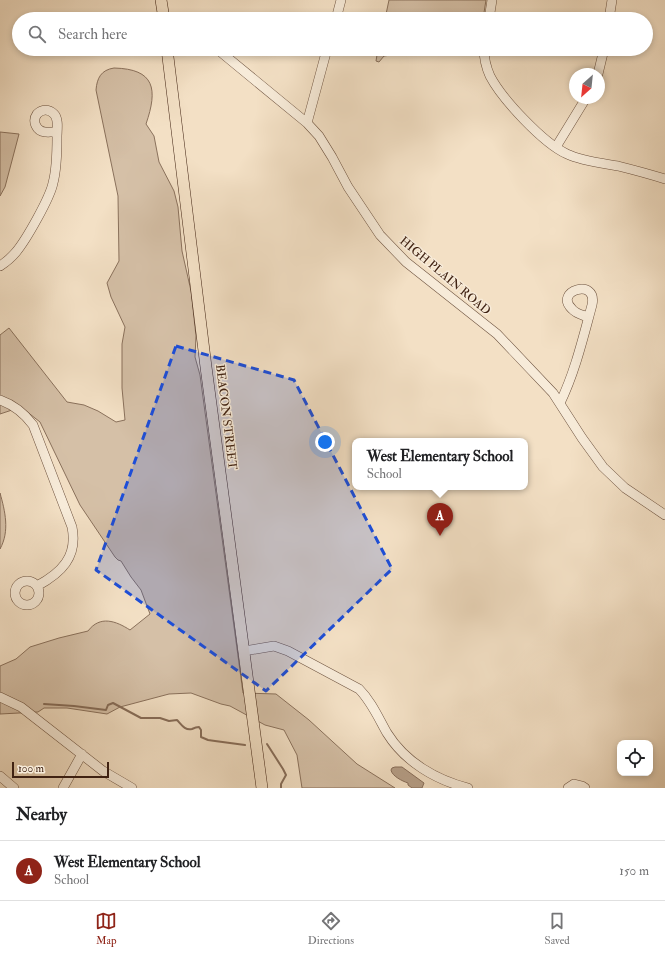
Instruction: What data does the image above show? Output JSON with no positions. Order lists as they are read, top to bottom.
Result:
{
  "streets": {
    "main road": ["BEACON STREET"],
    "street": ["HIGH PLAIN ROAD"]
  },
  "scale_bar": "100 m",
  "north": "bottom left",
  "page": {
    "search": "Search here",
    "popup": ["West Elementary School", "School"],
    "pins": "A",
    "scale": "100 m",
    "heading": "Nearby",
    "list": [
      {
        "mark": "A",
        "name": "West Elementary School",
        "note": "School",
        "value": "150 m"
      }
    ],
    "nav": ["Map", "Directions", "Saved"]
  }
}
